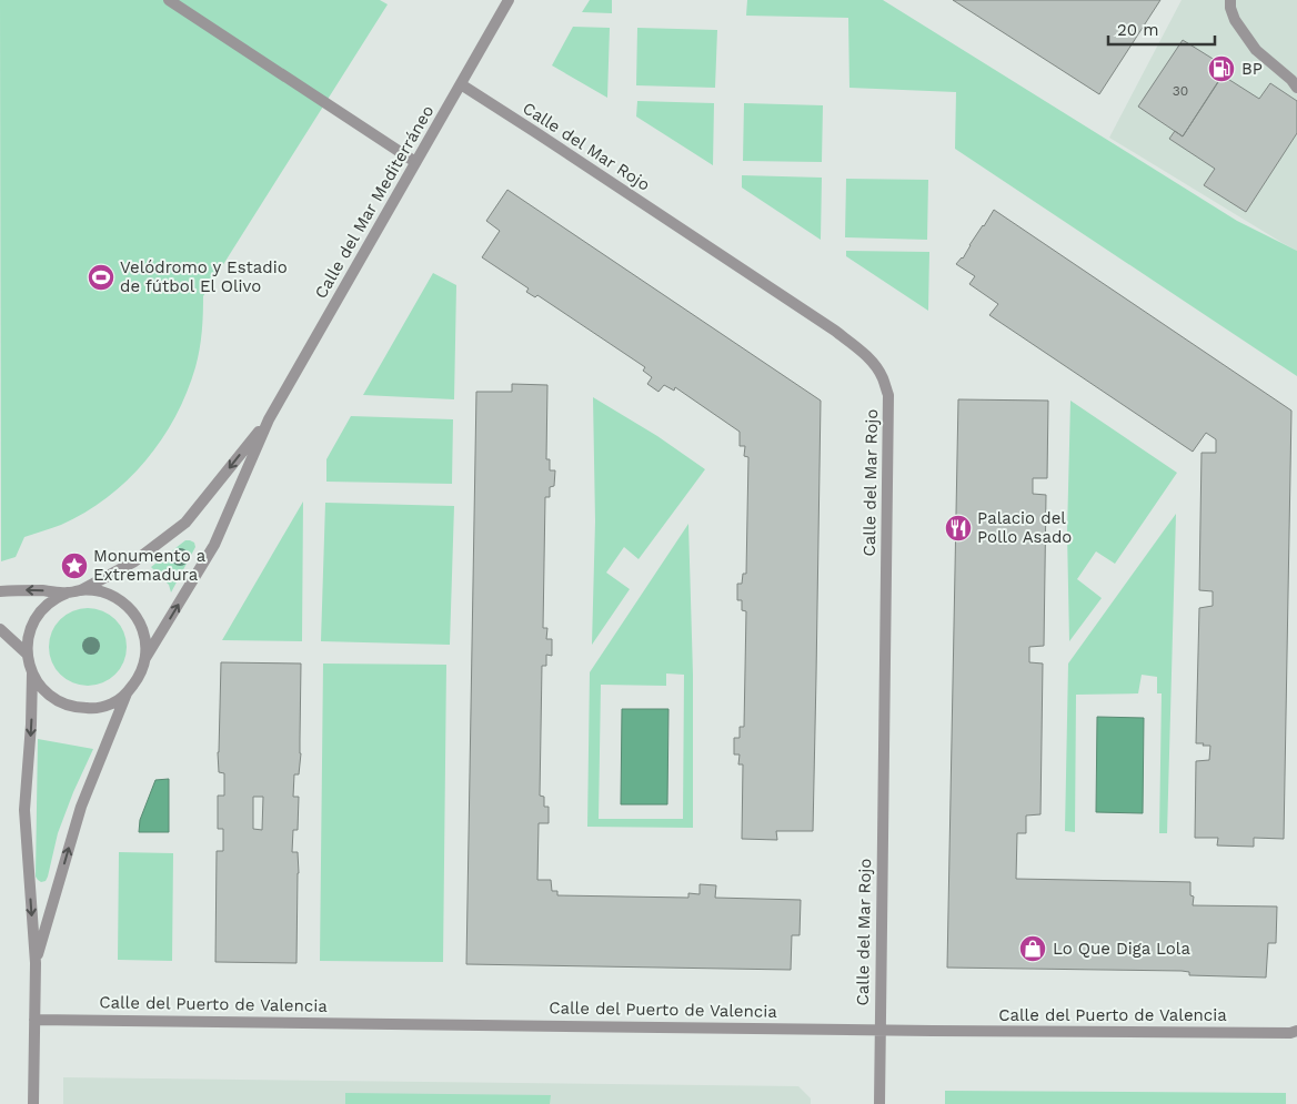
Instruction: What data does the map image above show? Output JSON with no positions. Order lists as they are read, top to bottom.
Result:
{
  "streets": {
    "street": ["Calle del Mar Rojo", "Calle del Mar Mediterráneo", "Calle del Puerto de Valencia"]
  },
  "crossings": [
    ["Calle del Mar Rojo", "Calle del Mar Mediterráneo"],
    ["Calle del Mar Rojo", "Calle del Puerto de Valencia"]
  ],
  "places": {
    "fuel station": ["BP"],
    "sports": ["Velódromo y Estadio de fútbol El Olivo"],
    "restaurant": ["Palacio del Pollo Asado"],
    "place": ["Monumento a Extremadura"],
    "shop": ["Lo Que Diga Lola"]
  },
  "house_numbers": ["30"],
  "scale_bar": "20 m"
}
